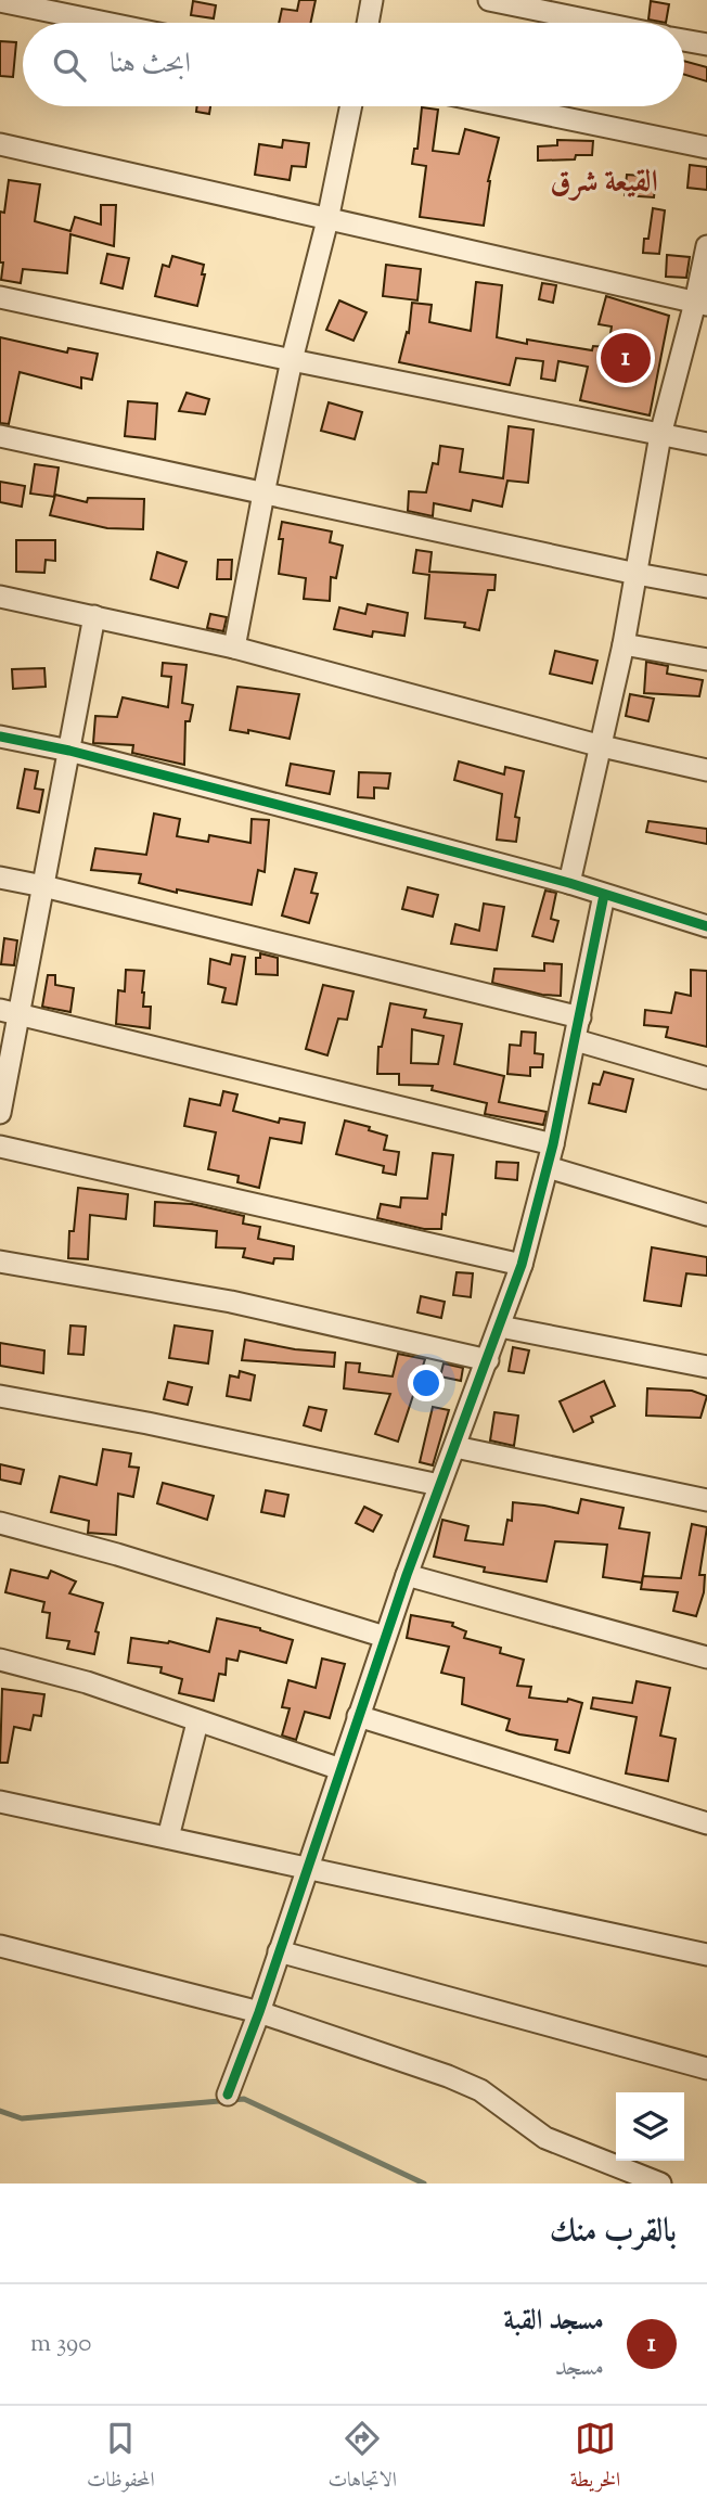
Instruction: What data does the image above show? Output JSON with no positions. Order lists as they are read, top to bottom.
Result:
{
  "districts": ["القيعة شرق"],
  "page": {
    "search": "ابحث هنا",
    "pins": "1",
    "heading": "بالقرب منك",
    "list": [
      {
        "mark": "1",
        "name": "مسجد القبة",
        "note": "مسجد",
        "value": "390 m"
      }
    ],
    "nav": ["الخريطة", "الاتجاهات", "المحفوظات"]
  }
}
